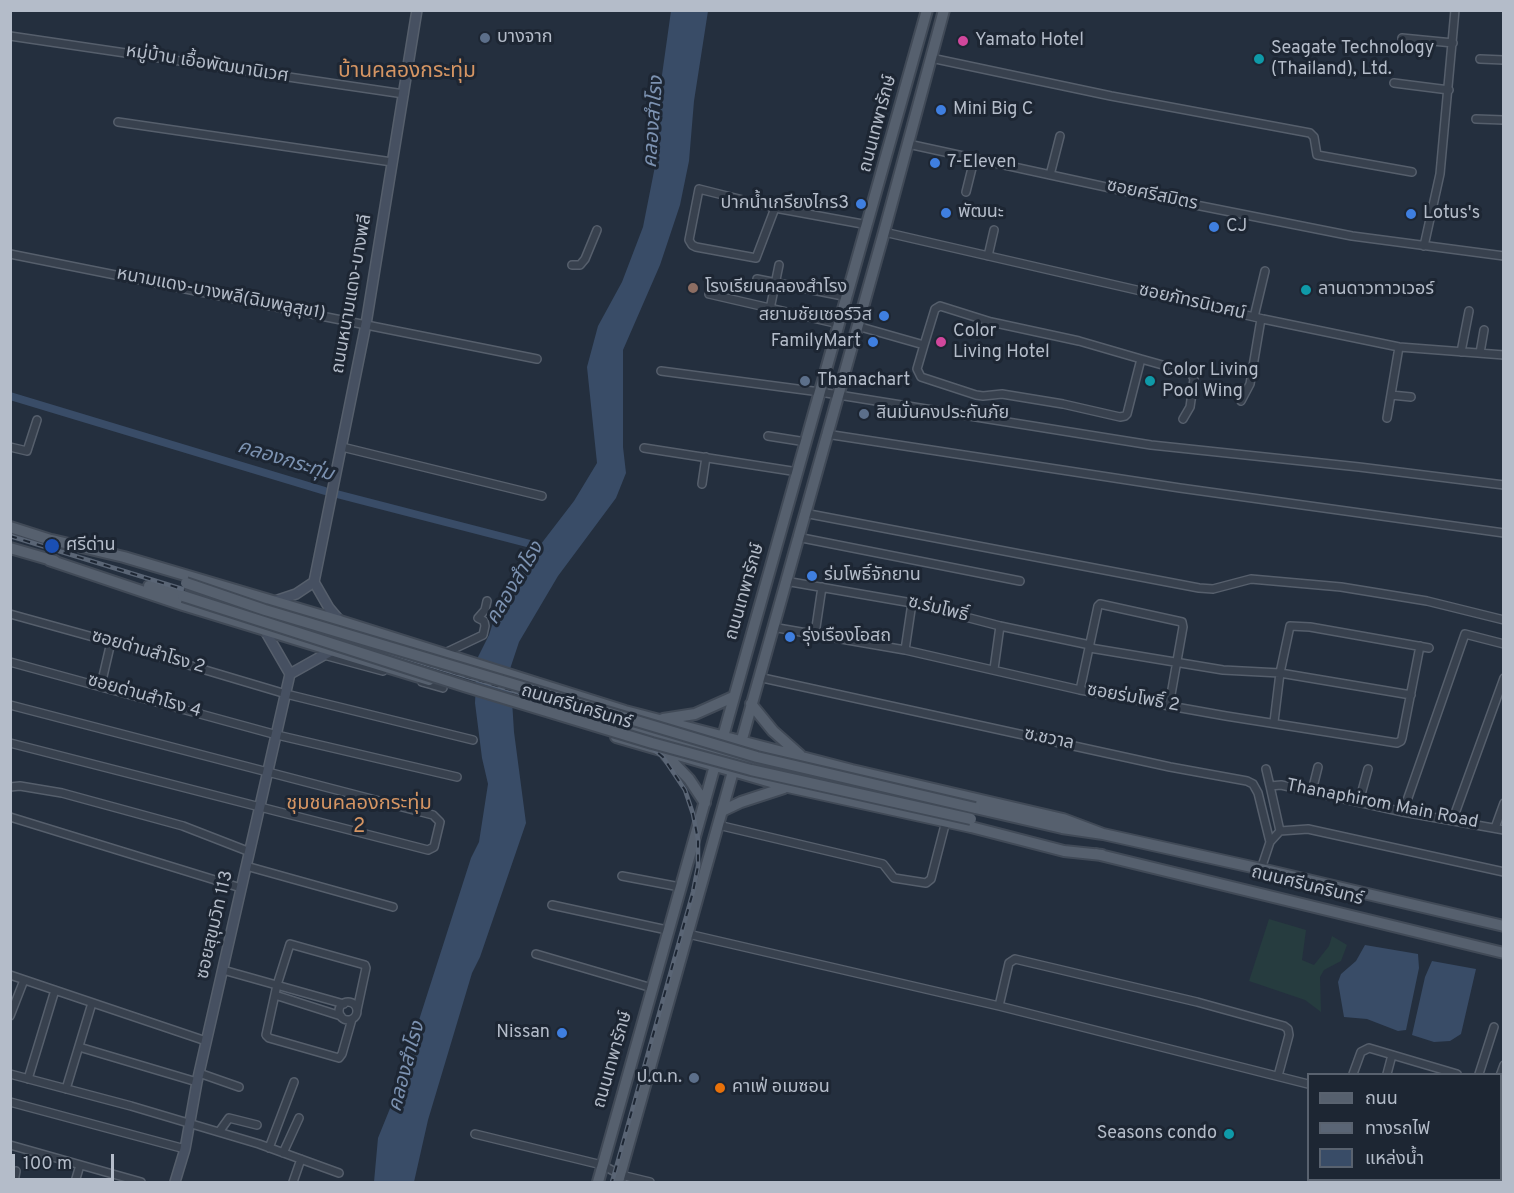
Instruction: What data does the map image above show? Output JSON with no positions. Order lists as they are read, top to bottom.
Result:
{
  "streets": {
    "main road": [
      "ถนนเทพารักษ์",
      "ถนนหนามแดง-บางพลี",
      "ถนนศรีนครินทร์",
      "ซอยสุขุมวิท 113"
    ],
    "street": [
      "หมู่บ้าน เอื้อพัฒนานิเวศ",
      "ซอยศรีสมิตร",
      "หนามแดง-บางพลี(ฉิมพลูสุข1)",
      "ซอยภัทรนิเวศน์",
      "ซ.ร่มโพธิ์",
      "ซอยด่านสำโรง 2",
      "ซอยด่านสำโรง 4",
      "ซอยร่มโพธิ์ 2",
      "ซ.ชวาล",
      "Thanaphirom Main Road"
    ]
  },
  "crossings": [
    ["หมู่บ้าน เอื้อพัฒนานิเวศ", "ถนนหนามแดง-บางพลี"],
    ["ถนนเทพารักษ์", "ซอยศรีสมิตร"],
    ["ถนนเทพารักษ์", "ซอยภัทรนิเวศน์"],
    ["ถนนเทพารักษ์", "ซ.ร่มโพธิ์"],
    ["ถนนเทพารักษ์", "ซอยร่มโพธิ์ 2"],
    ["ถนนเทพารักษ์", "ถนนศรีนครินทร์"],
    ["ถนนเทพารักษ์", "ซ.ชวาล"],
    ["ถนนหนามแดง-บางพลี", "หนามแดง-บางพลี(ฉิมพลูสุข1)"],
    ["ซ.ร่มโพธิ์", "ซอยร่มโพธิ์ 2"],
    ["ซอยด่านสำโรง 2", "ซอยสุขุมวิท 113"],
    ["ซอยด่านสำโรง 4", "ซอยสุขุมวิท 113"]
  ],
  "districts": ["บ้านคลองกระทุ่ม", "ชุมชนคลองกระทุ่ม 2"],
  "water": ["คลองสำโรง", "คลองกระทุ่ม"],
  "places": [
    "บางจาก",
    "Yamato Hotel",
    "Seagate Technology (Thailand), Ltd.",
    "Mini Big C",
    "7-Eleven",
    "ปากน้ำเกรียงไกร3",
    "พัฒนะ",
    "Lotus's",
    "CJ",
    "โรงเรียนคลองสำโรง",
    "ลานดาวทาวเวอร์",
    "สยามชัยเซอร์วิส",
    "FamilyMart",
    "Color Living Hotel",
    "Thanachart",
    "Color Living Pool Wing",
    "สินมั่นคงประกันภัย",
    "ศรีด่าน",
    "ร่มโพธิ์จักยาน",
    "รุ่งเรืองโอสถ",
    "Nissan",
    "ป.ต.ท.",
    "คาเฟ่ อเมซอน",
    "Seasons condo"
  ],
  "legend": ["ถนน", "ทางรถไฟ", "แหล่งน้ำ"],
  "scale_bar": "100 m"
}
